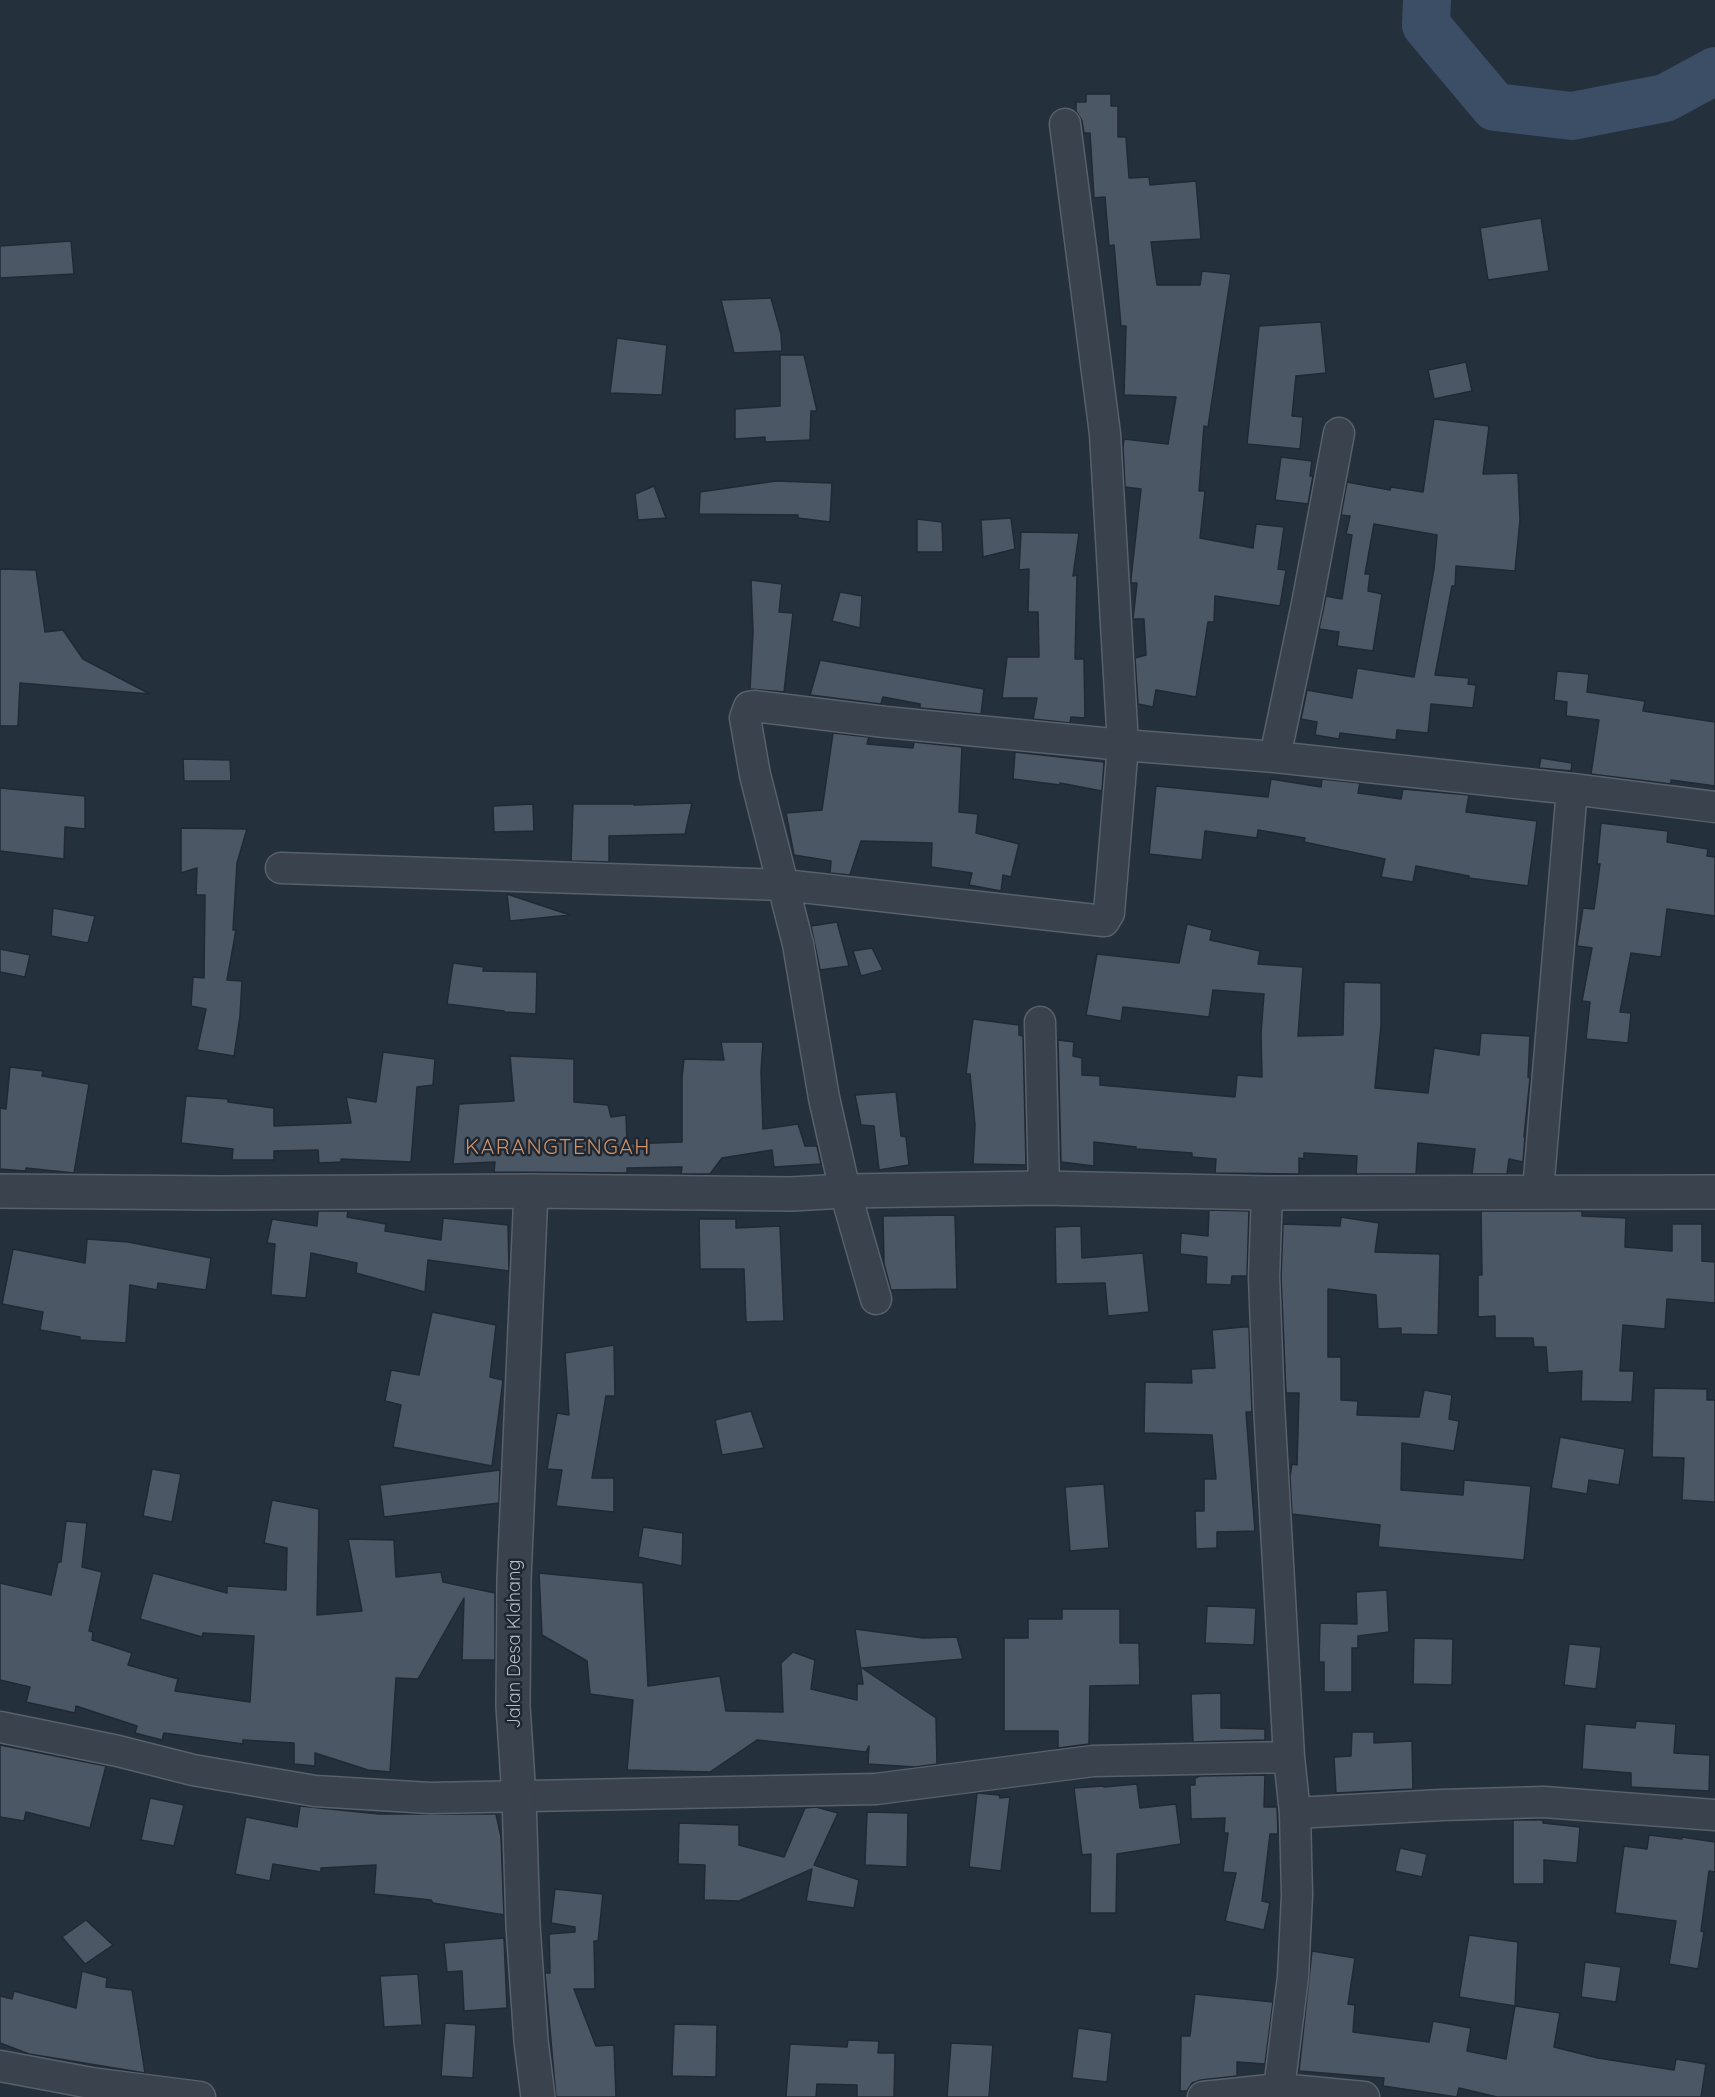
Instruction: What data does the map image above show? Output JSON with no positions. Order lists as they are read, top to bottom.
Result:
{
  "streets": {
    "street": ["Jalan Desa Klahang"]
  },
  "districts": ["KARANGTENGAH"]
}
